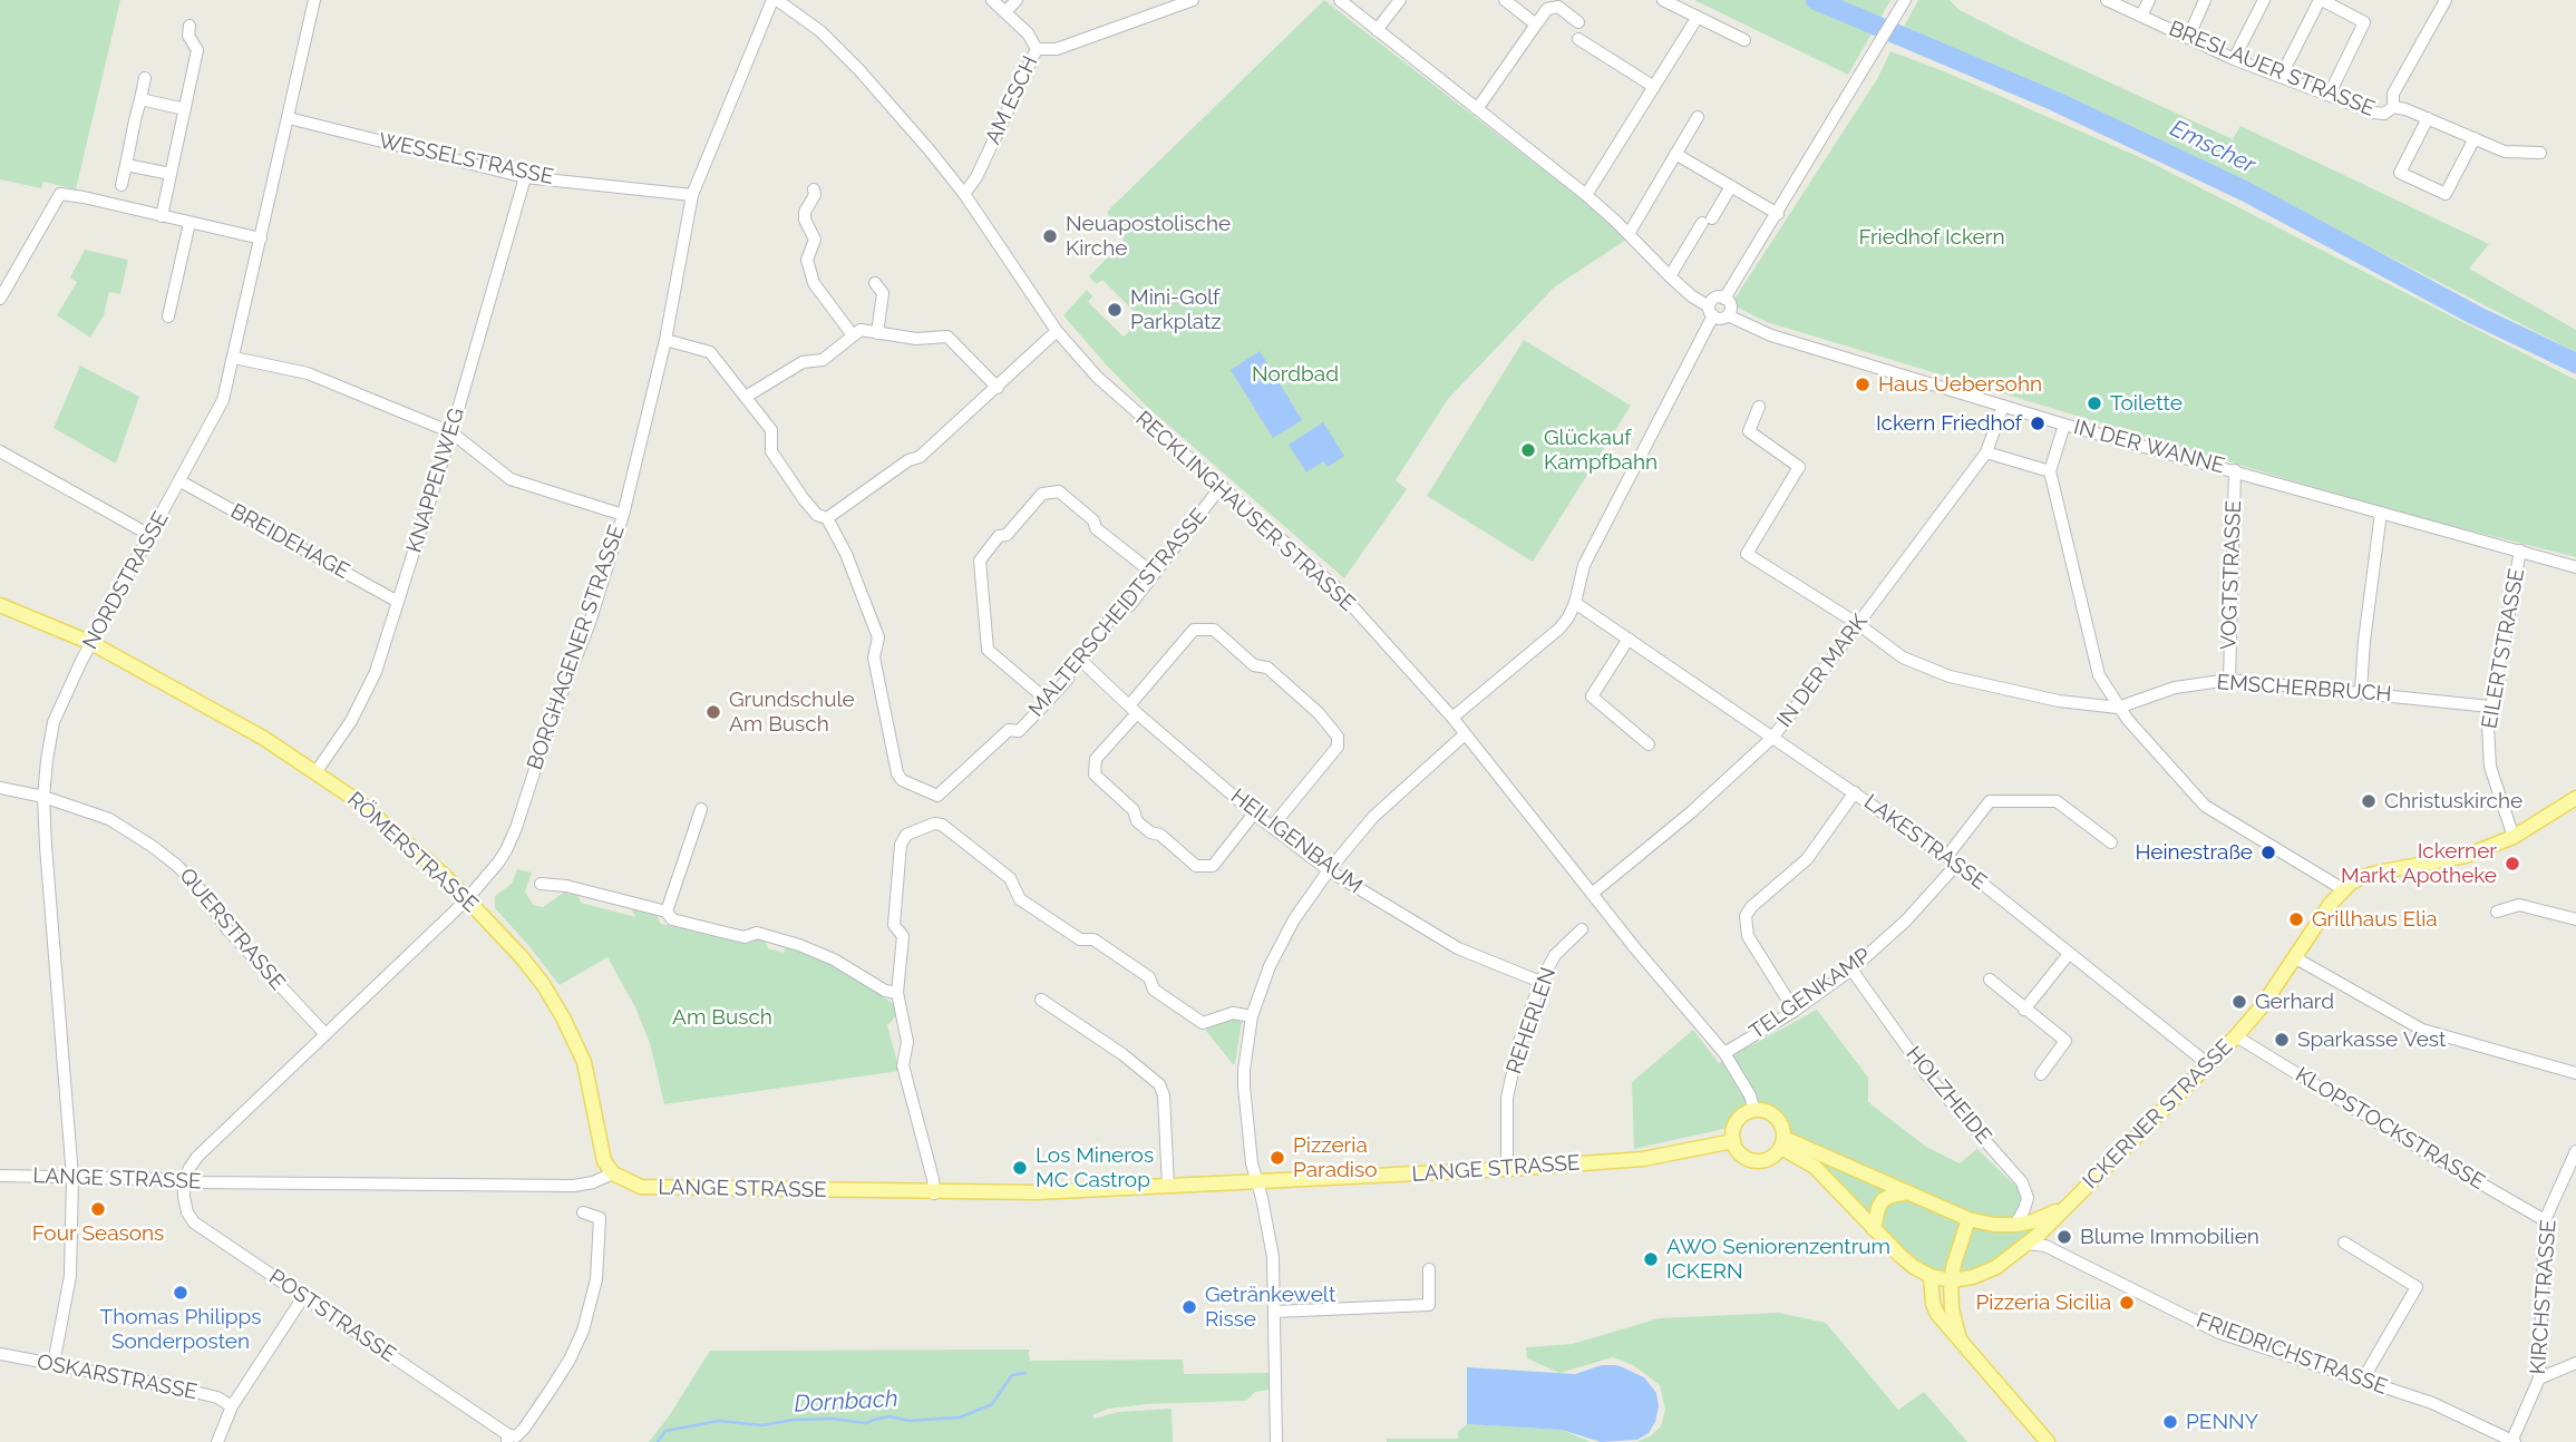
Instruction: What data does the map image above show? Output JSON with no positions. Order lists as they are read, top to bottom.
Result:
{
  "streets": {
    "main road": [
      "RECKLINGHAUSER STRASSE",
      "RÖMERSTRASSE",
      "ICKERNER STRASSE",
      "LANGE STRASSE"
    ],
    "street": [
      "BRESLAUER STRASSE",
      "AM ESCH",
      "WESSELSTRASSE",
      "IN DER WANNE",
      "KNAPPENWEG",
      "BREIDEHAGE",
      "VOGTSTRASSE",
      "NORDSTRASSE",
      "MALTERSCHEIDTSTRASSE",
      "BORGHAGENER STRASSE",
      "EILERTSTRASSE",
      "IN DER MARK",
      "EMSCHERBRUCH",
      "HEILIGENBAUM",
      "LAKESTRASSE",
      "QUERSTRASSE",
      "TELGENKAMP",
      "REHERLEN",
      "HOLZHEIDE",
      "KLOPSTOCKSTRASSE",
      "KIRCHSTRASSE",
      "POSTSTRASSE",
      "FRIEDRICHSTRASSE",
      "OSKARSTRASSE"
    ]
  },
  "crossings": [
    ["AM ESCH", "RECKLINGHAUSER STRASSE"],
    ["WESSELSTRASSE", "KNAPPENWEG"],
    ["WESSELSTRASSE", "NORDSTRASSE"],
    ["WESSELSTRASSE", "BORGHAGENER STRASSE"],
    ["IN DER WANNE", "VOGTSTRASSE"],
    ["IN DER WANNE", "EILERTSTRASSE"],
    ["IN DER WANNE", "IN DER MARK"],
    ["KNAPPENWEG", "BREIDEHAGE"],
    ["KNAPPENWEG", "RÖMERSTRASSE"],
    ["RECKLINGHAUSER STRASSE", "MALTERSCHEIDTSTRASSE"],
    ["RECKLINGHAUSER STRASSE", "BORGHAGENER STRASSE"],
    ["RECKLINGHAUSER STRASSE", "IN DER MARK"],
    ["RECKLINGHAUSER STRASSE", "TELGENKAMP"],
    ["RECKLINGHAUSER STRASSE", "ICKERNER STRASSE"],
    ["RECKLINGHAUSER STRASSE", "LANGE STRASSE"],
    ["BREIDEHAGE", "NORDSTRASSE"],
    ["VOGTSTRASSE", "EMSCHERBRUCH"],
    ["NORDSTRASSE", "RÖMERSTRASSE"],
    ["NORDSTRASSE", "QUERSTRASSE"],
    ["NORDSTRASSE", "LANGE STRASSE"],
    ["NORDSTRASSE", "OSKARSTRASSE"],
    ["MALTERSCHEIDTSTRASSE", "HEILIGENBAUM"],
    ["BORGHAGENER STRASSE", "RÖMERSTRASSE"],
    ["BORGHAGENER STRASSE", "QUERSTRASSE"],
    ["BORGHAGENER STRASSE", "LANGE STRASSE"],
    ["BORGHAGENER STRASSE", "POSTSTRASSE"],
    ["EILERTSTRASSE", "EMSCHERBRUCH"],
    ["EILERTSTRASSE", "ICKERNER STRASSE"],
    ["IN DER MARK", "EMSCHERBRUCH"],
    ["IN DER MARK", "LAKESTRASSE"],
    ["HEILIGENBAUM", "REHERLEN"],
    ["LAKESTRASSE", "TELGENKAMP"],
    ["LAKESTRASSE", "ICKERNER STRASSE"],
    ["RÖMERSTRASSE", "LANGE STRASSE"],
    ["TELGENKAMP", "HOLZHEIDE"],
    ["REHERLEN", "LANGE STRASSE"],
    ["HOLZHEIDE", "ICKERNER STRASSE"],
    ["ICKERNER STRASSE", "KLOPSTOCKSTRASSE"],
    ["ICKERNER STRASSE", "FRIEDRICHSTRASSE"],
    ["KLOPSTOCKSTRASSE", "KIRCHSTRASSE"],
    ["LANGE STRASSE", "POSTSTRASSE"],
    ["KIRCHSTRASSE", "FRIEDRICHSTRASSE"]
  ],
  "water": ["Emscher", "Dornbach"],
  "parks": ["Friedhof Ickern", "Nordbad", "Am Busch"],
  "places": [
    "Neuapostolische Kirche",
    "Mini-Golf Parkplatz",
    "Haus Uebersohn",
    "Toilette",
    "Ickern Friedhof",
    "Glückauf Kampfbahn",
    "Grundschule Am Busch",
    "Christuskirche",
    "Heinestraße",
    "Ickerner Markt Apotheke",
    "Grillhaus Elia",
    "Gerhard",
    "Sparkasse Vest",
    "Pizzeria Paradiso",
    "Los Mineros MC Castrop",
    "Four Seasons",
    "Blume Immobilien",
    "AWO Seniorenzentrum ICKERN",
    "Thomas Philipps Sonderposten",
    "Pizzeria Sicilia",
    "Getränkewelt Risse",
    "PENNY"
  ]
}
